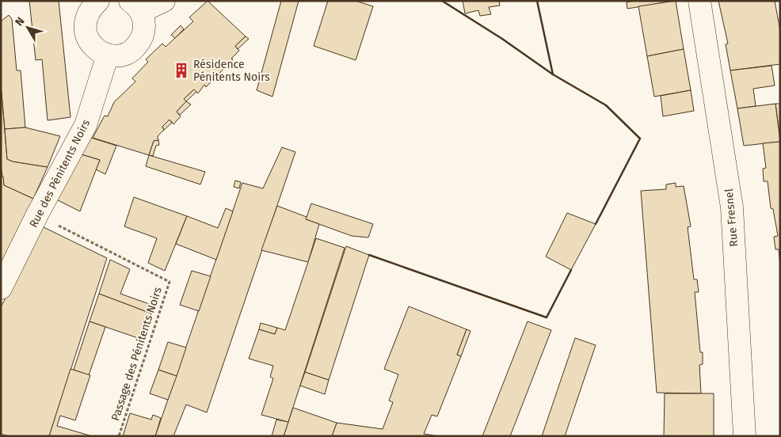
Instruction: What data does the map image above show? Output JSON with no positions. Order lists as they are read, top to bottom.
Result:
{
  "streets": {
    "street": ["Rue des Pénitents Noirs", "Rue Fresnel"],
    "path": ["Passage des Pénitents Noirs"]
  },
  "crossings": [
    ["Rue des Pénitents Noirs", "Passage des Pénitents Noirs"]
  ],
  "places": {
    "building": ["Résidence Pénitents Noirs"]
  },
  "north": "top left"
}
